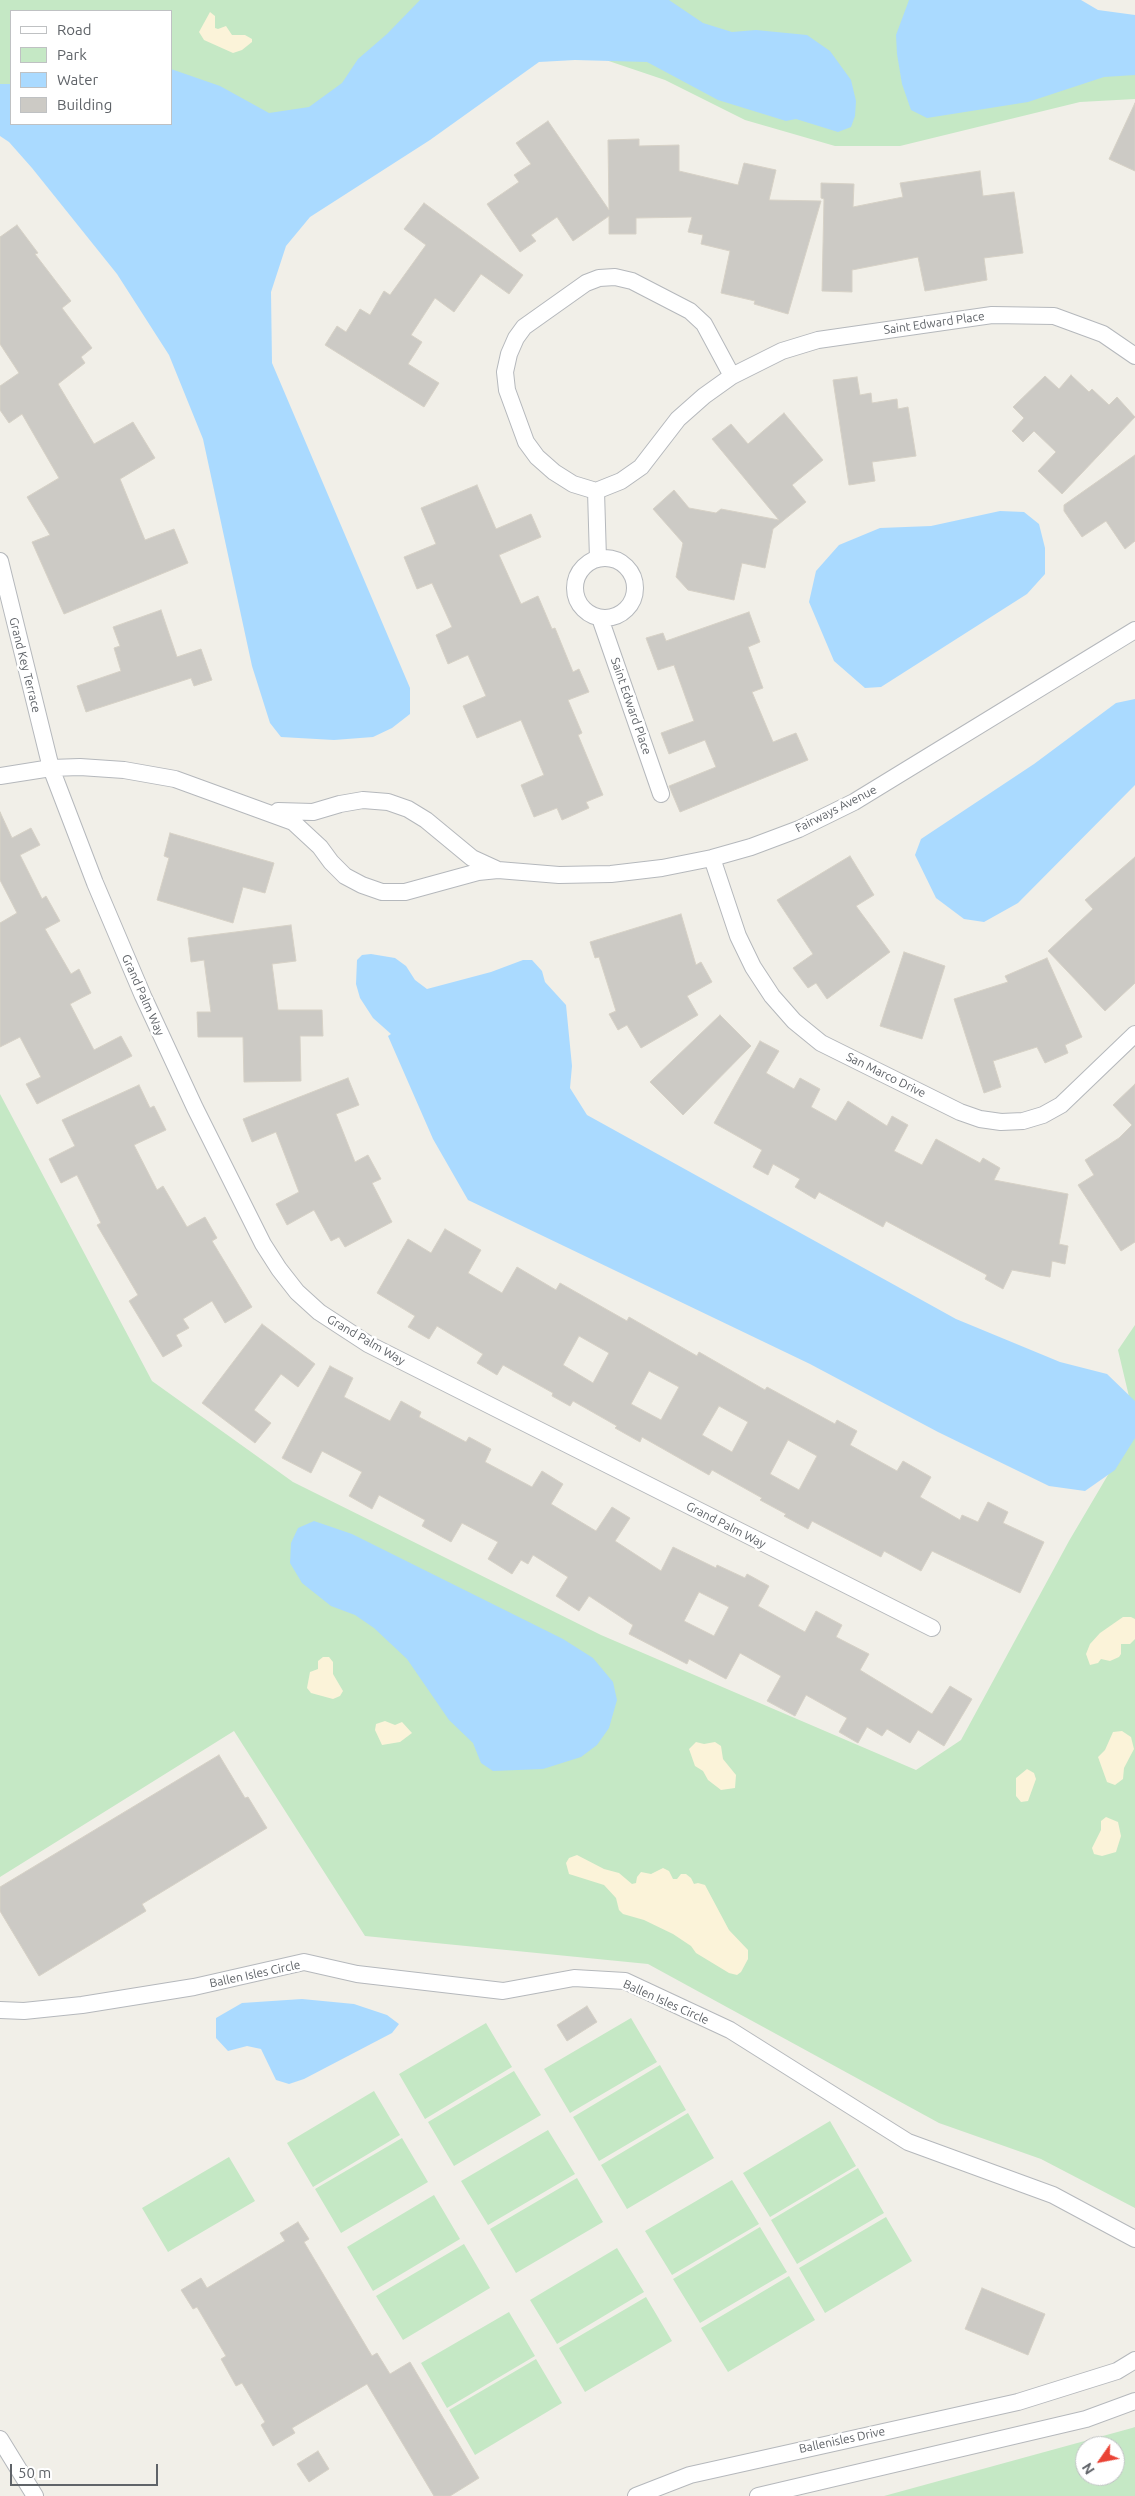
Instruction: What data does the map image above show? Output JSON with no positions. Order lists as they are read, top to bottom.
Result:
{
  "streets": {
    "street": [
      "Saint Edward Place",
      "Grand Key Terrace",
      "Fairways Avenue",
      "Grand Palm Way",
      "San Marco Drive",
      "Ballen Isles Circle",
      "Ballenisles Drive"
    ]
  },
  "crossings": [
    ["Grand Key Terrace", "Fairways Avenue"],
    ["Grand Key Terrace", "Grand Palm Way"],
    ["Fairways Avenue", "Grand Palm Way"],
    ["Fairways Avenue", "San Marco Drive"]
  ],
  "legend": [
    "Road",
    "Park",
    "Water",
    "Building"
  ],
  "scale_bar": "50 m",
  "north": "bottom left"
}
